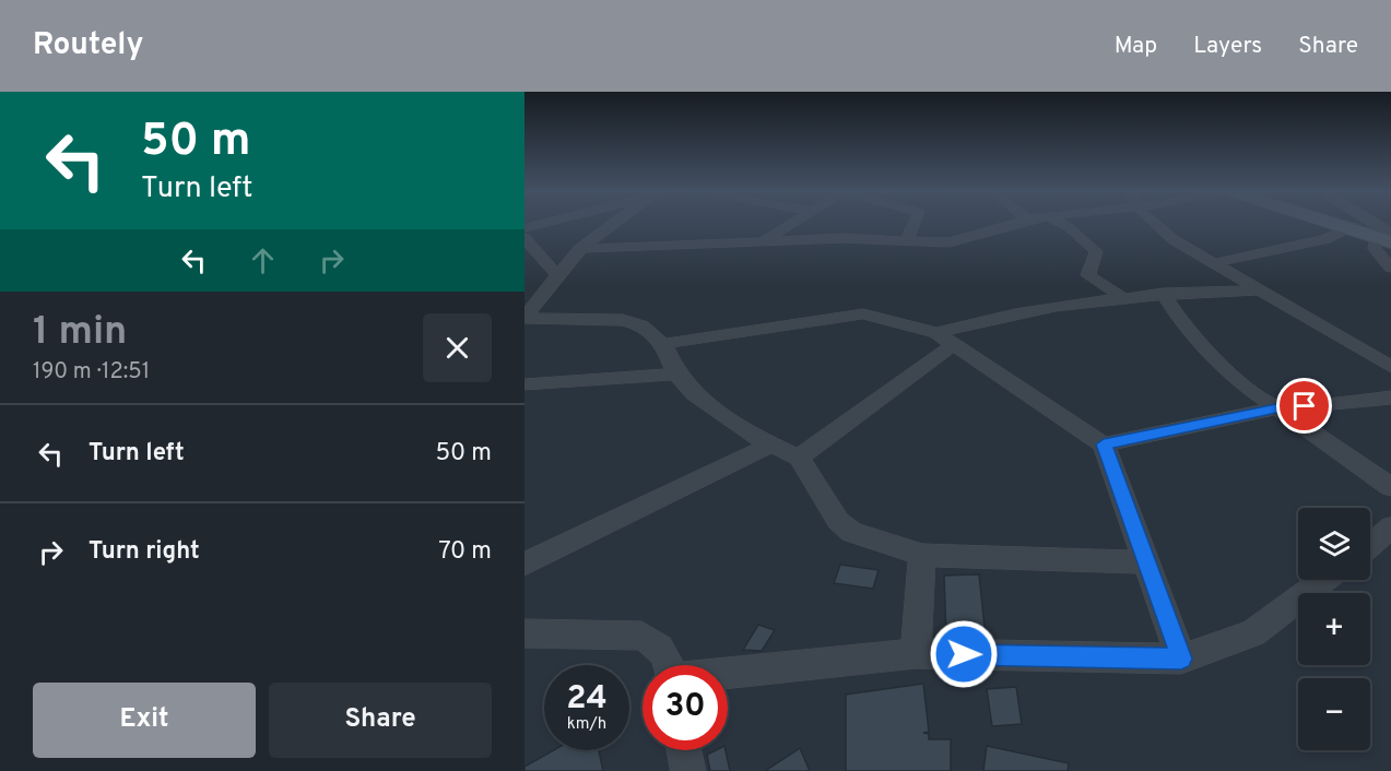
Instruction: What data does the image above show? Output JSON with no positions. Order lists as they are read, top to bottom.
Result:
{
  "page": {
    "header": "Routely",
    "nav": ["Map", "Layers", "Share"],
    "turn": ["50 m", "Turn left"],
    "heading": ["1 min", "190 m · 12:51"],
    "list": [
      {
        "name": "Turn left",
        "value": "50 m"
      },
      {
        "name": "Turn right",
        "value": "70 m"
      }
    ],
    "map_buttons": ["+", "−"],
    "speed": "24 km/h",
    "limit": "30",
    "buttons": ["Exit", "Share"]
  }
}
